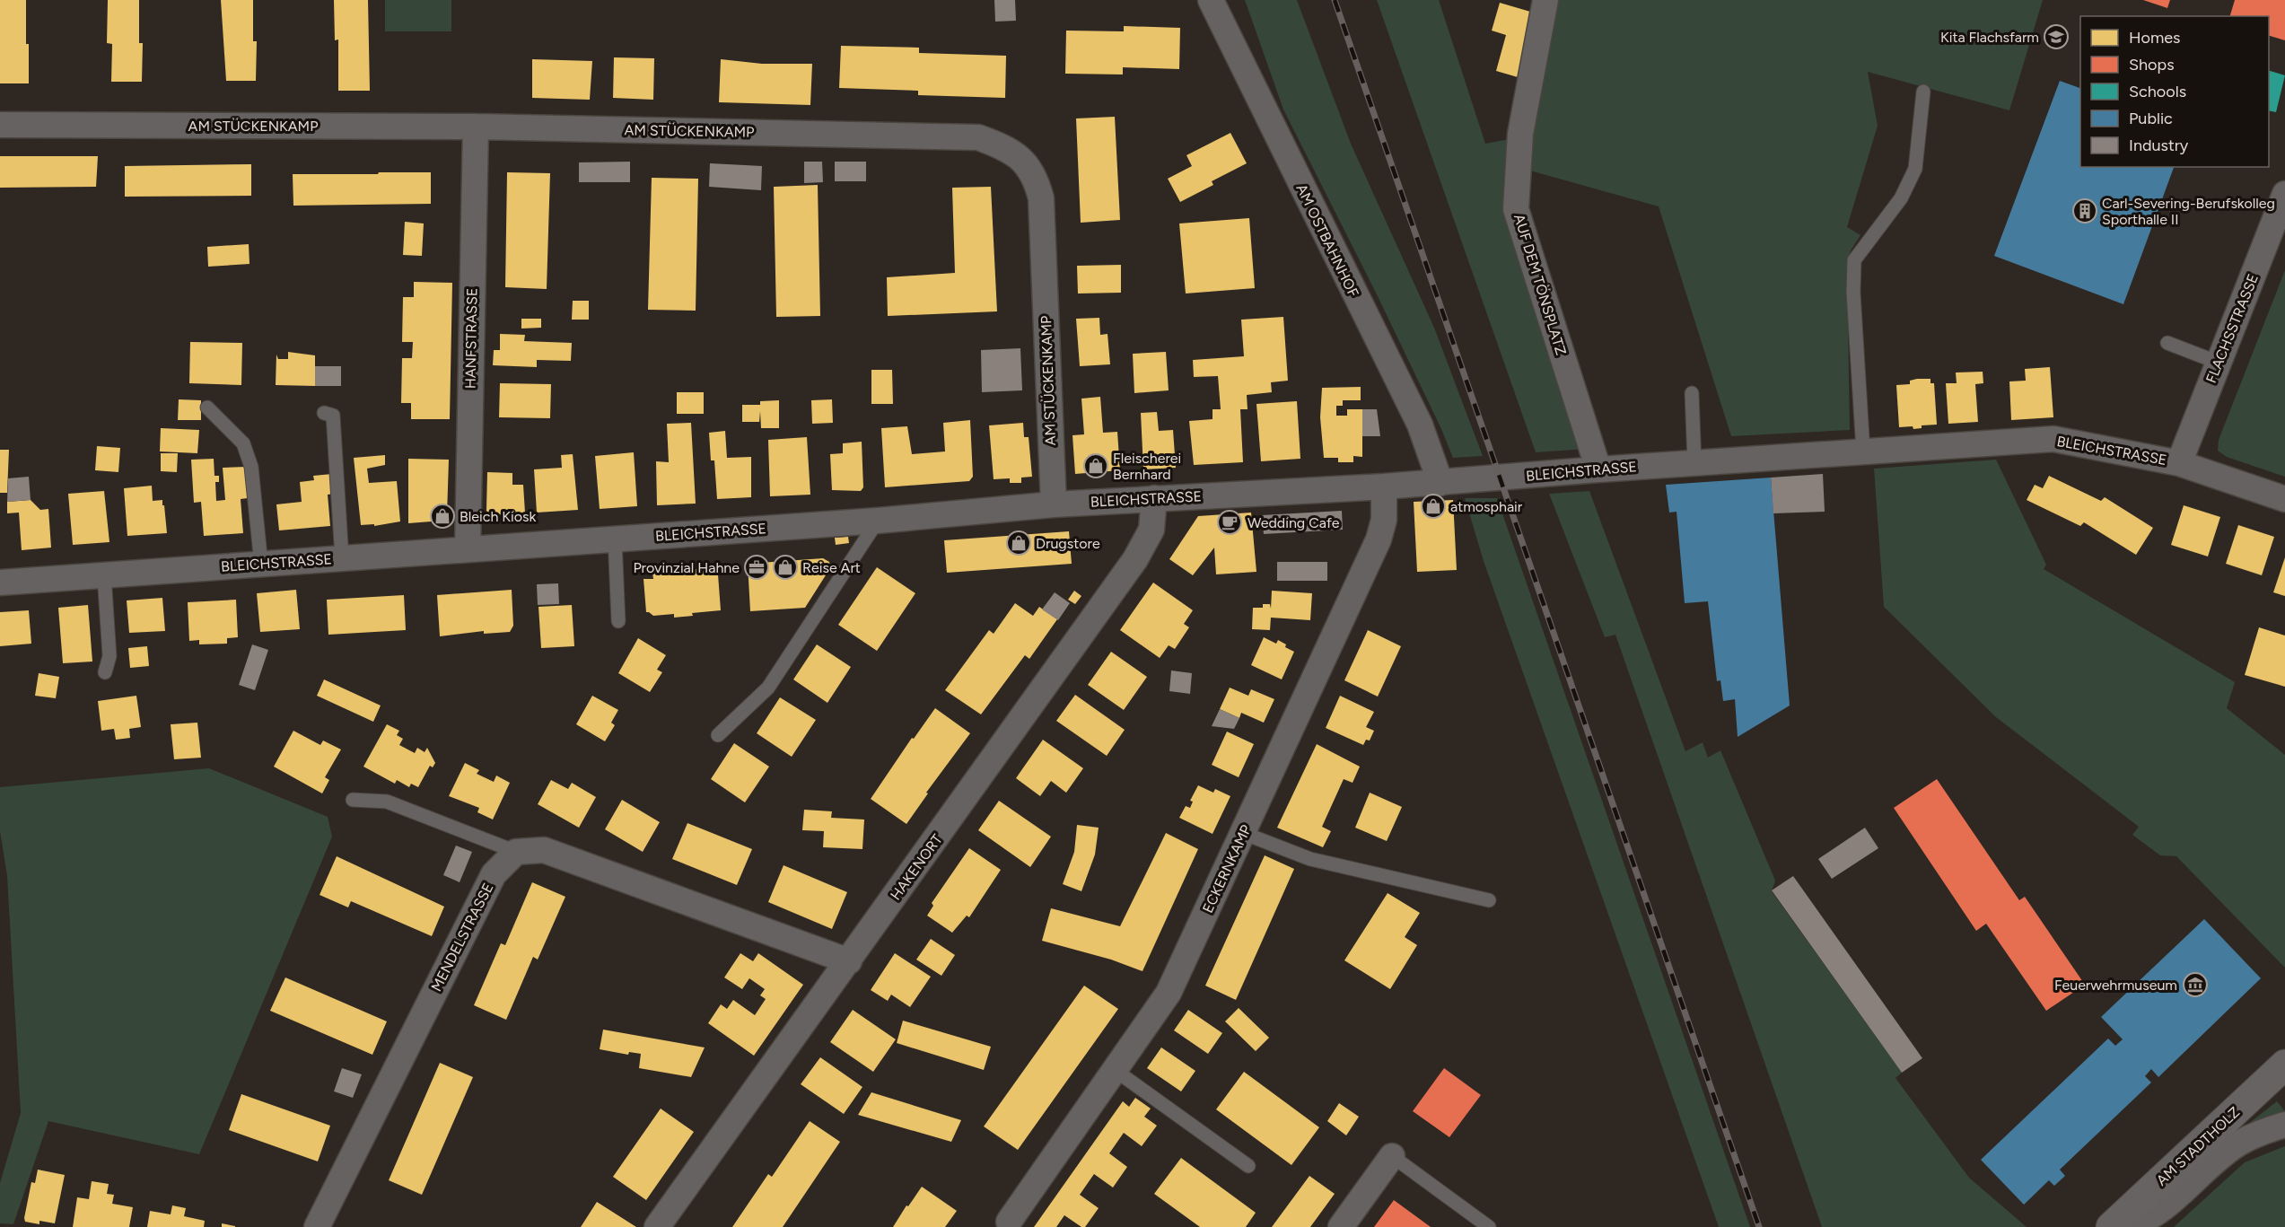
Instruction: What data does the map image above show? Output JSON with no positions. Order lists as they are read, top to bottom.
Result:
{
  "streets": {
    "main road": ["AM STADTHOLZ"],
    "street": [
      "AM STÜCKENKAMP",
      "AM OSTBAHNHOF",
      "AUF DEM TÖNSPLATZ",
      "FLACHSSTRASSE",
      "HANFSTRASSE",
      "BLEICHSTRASSE",
      "HAKENORT",
      "ECKERNKAMP",
      "MENDELSTRASSE"
    ]
  },
  "crossings": [
    ["AM STÜCKENKAMP", "HANFSTRASSE"],
    ["AM STÜCKENKAMP", "BLEICHSTRASSE"],
    ["AM OSTBAHNHOF", "BLEICHSTRASSE"],
    ["AUF DEM TÖNSPLATZ", "BLEICHSTRASSE"],
    ["FLACHSSTRASSE", "BLEICHSTRASSE"],
    ["HANFSTRASSE", "BLEICHSTRASSE"],
    ["BLEICHSTRASSE", "HAKENORT"],
    ["BLEICHSTRASSE", "ECKERNKAMP"]
  ],
  "places": {
    "school or university": ["Kita Flachsfarm"],
    "building": ["Carl-Severing-Berufskolleg Sporthalle II"],
    "shop": [
      "Fleischerei Bernhard",
      "atmosphair",
      "Bleich Kiosk",
      "Drugstore",
      "Reise Art"
    ],
    "cafe": ["Wedding Cafe"],
    "office": ["Provinzial Hahne"],
    "museum": ["Feuerwehrmuseum"]
  },
  "legend": [
    "Homes",
    "Shops",
    "Schools",
    "Public",
    "Industry"
  ]
}
